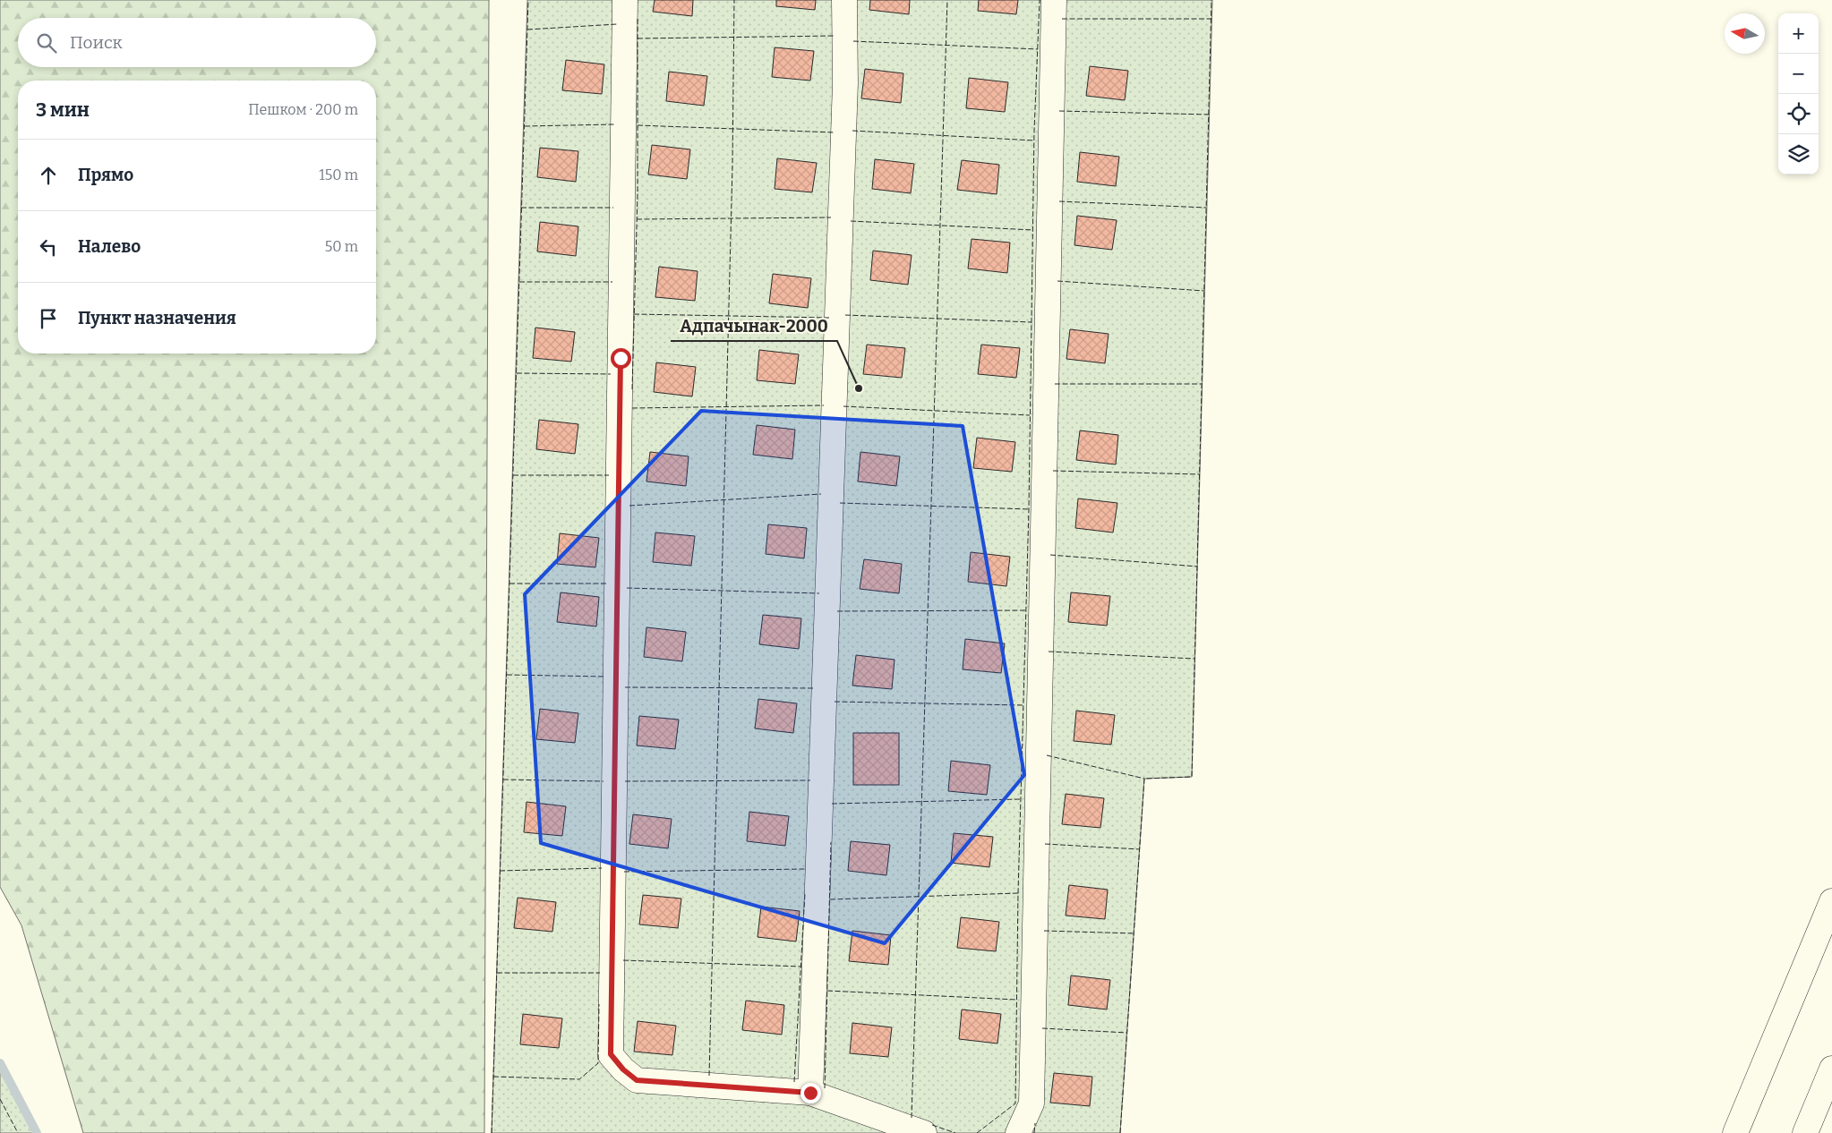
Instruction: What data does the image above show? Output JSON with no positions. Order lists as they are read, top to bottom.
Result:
{
  "places": ["Адпачынак-2000"],
  "north": "left",
  "page": {
    "map_buttons": ["+", "−"],
    "search": "Поиск",
    "heading": ["3 мин", "Пешком · 200 m"],
    "list": [
      ["Прямо", "150 m"],
      ["Налево", "50 m"],
      "Пункт назначения"
    ]
  }
}
